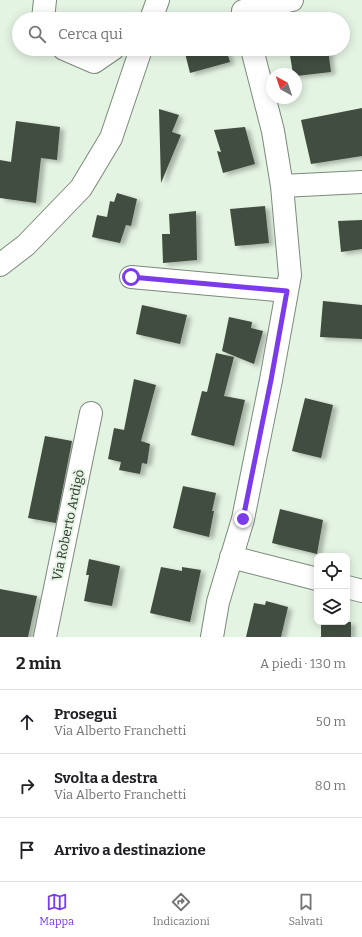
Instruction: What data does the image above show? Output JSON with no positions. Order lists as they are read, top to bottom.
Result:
{
  "streets": {
    "street": ["Via Roberto Ardigò"]
  },
  "north": "top left",
  "page": {
    "search": "Cerca qui",
    "heading": ["2 min", "A piedi · 130 m"],
    "list": [
      ["Prosegui", "Via Alberto Franchetti", "50 m"],
      ["Svolta a destra", "Via Alberto Franchetti", "80 m"],
      "Arrivo a destinazione"
    ],
    "nav": ["Mappa", "Indicazioni", "Salvati"]
  }
}
